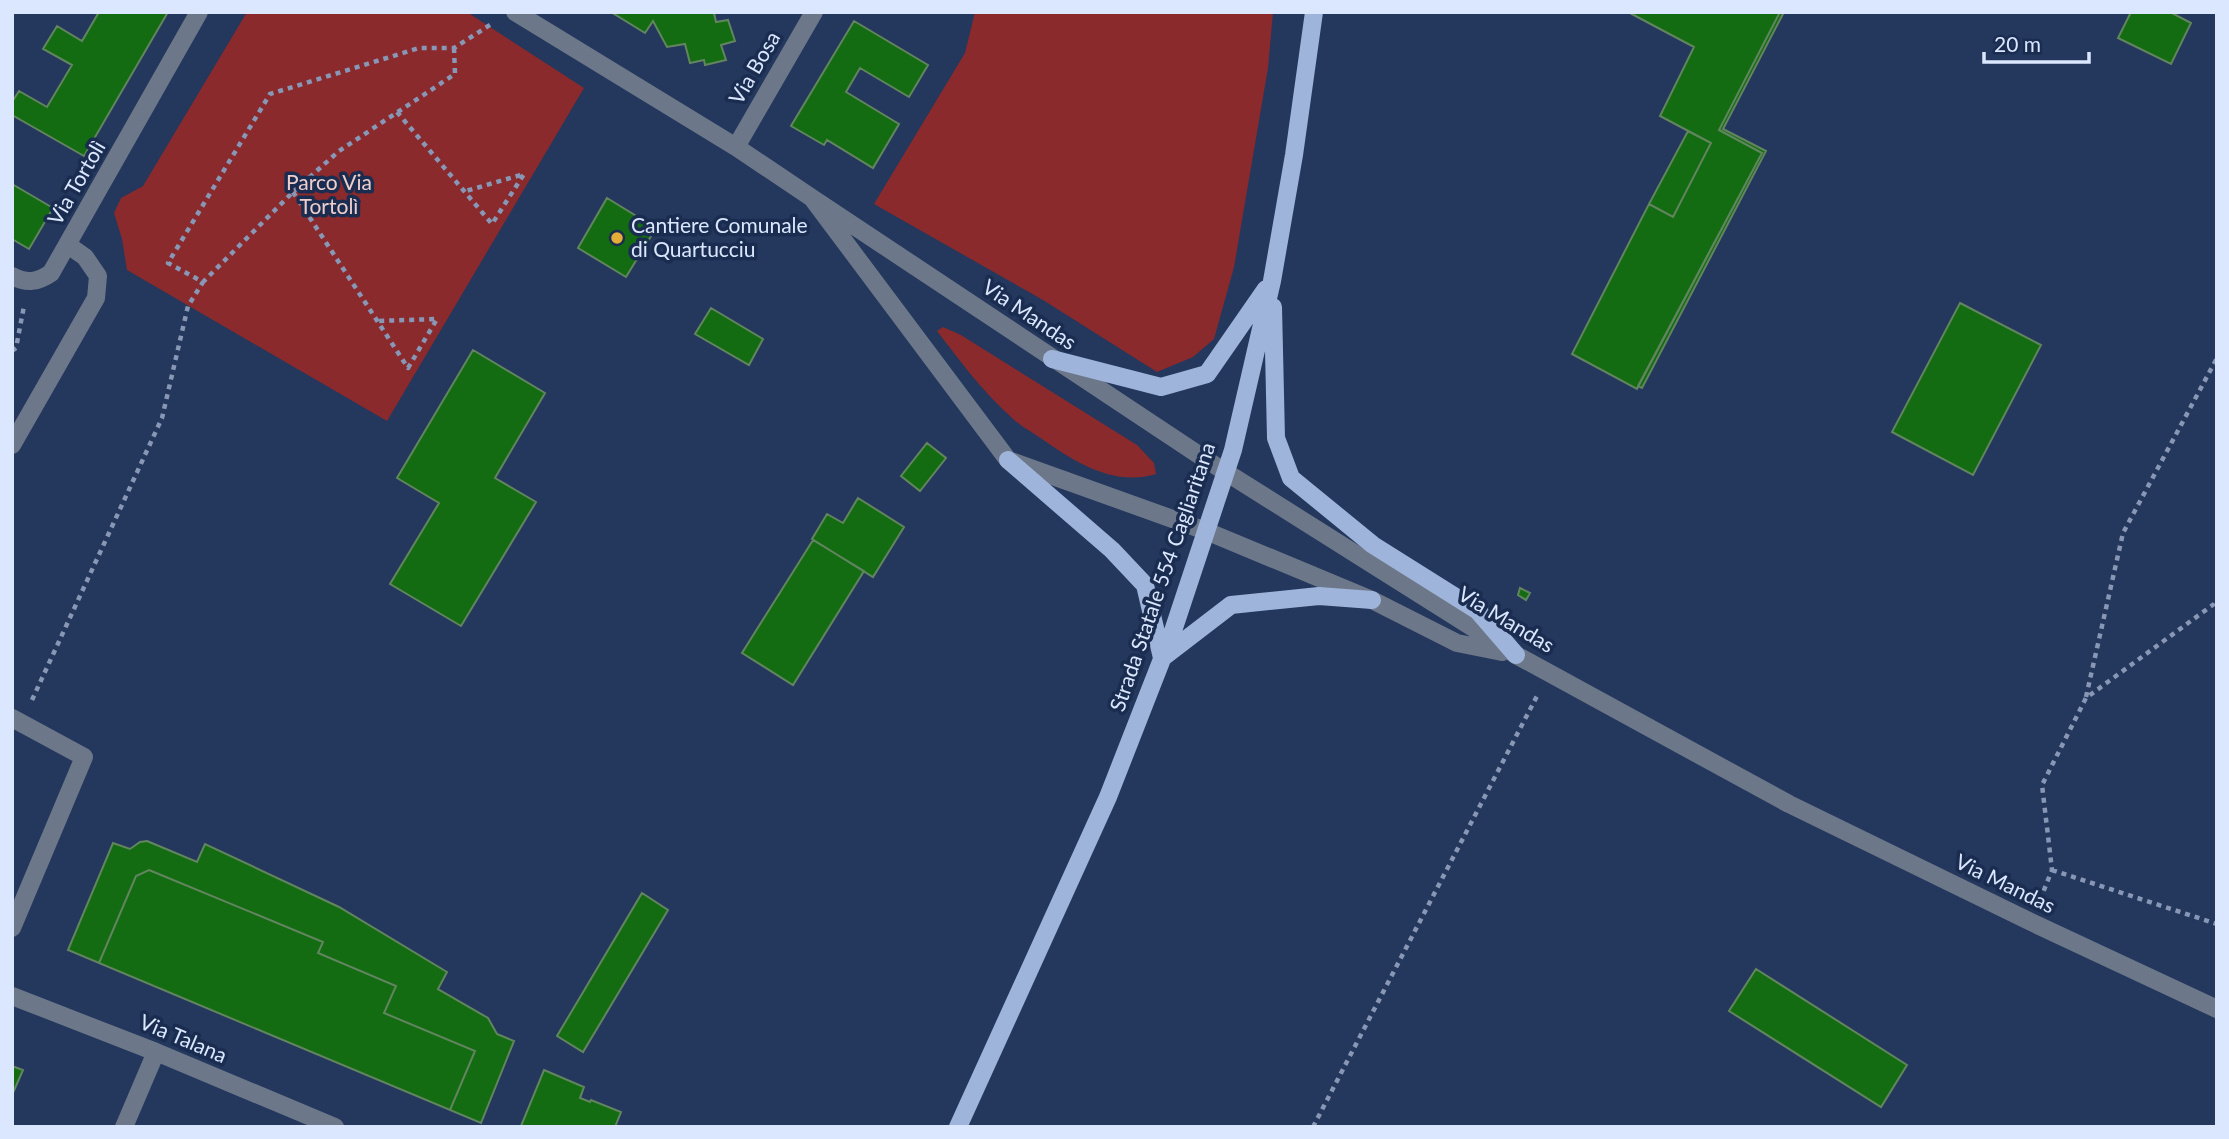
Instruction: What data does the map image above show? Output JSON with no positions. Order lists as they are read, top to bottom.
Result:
{
  "streets": {
    "main road": ["Strada Statale 554 Cagliaritana"],
    "street": [
      "Via Bosa",
      "Via Tortolì",
      "Via Mandas",
      "Via Talana"
    ]
  },
  "crossings": [
    ["Via Bosa", "Via Mandas"],
    ["Via Mandas", "Strada Statale 554 Cagliaritana"]
  ],
  "parks": ["Parco Via Tortolì"],
  "places": ["Cantiere Comunale di Quartucciu"],
  "scale_bar": "20 m"
}
